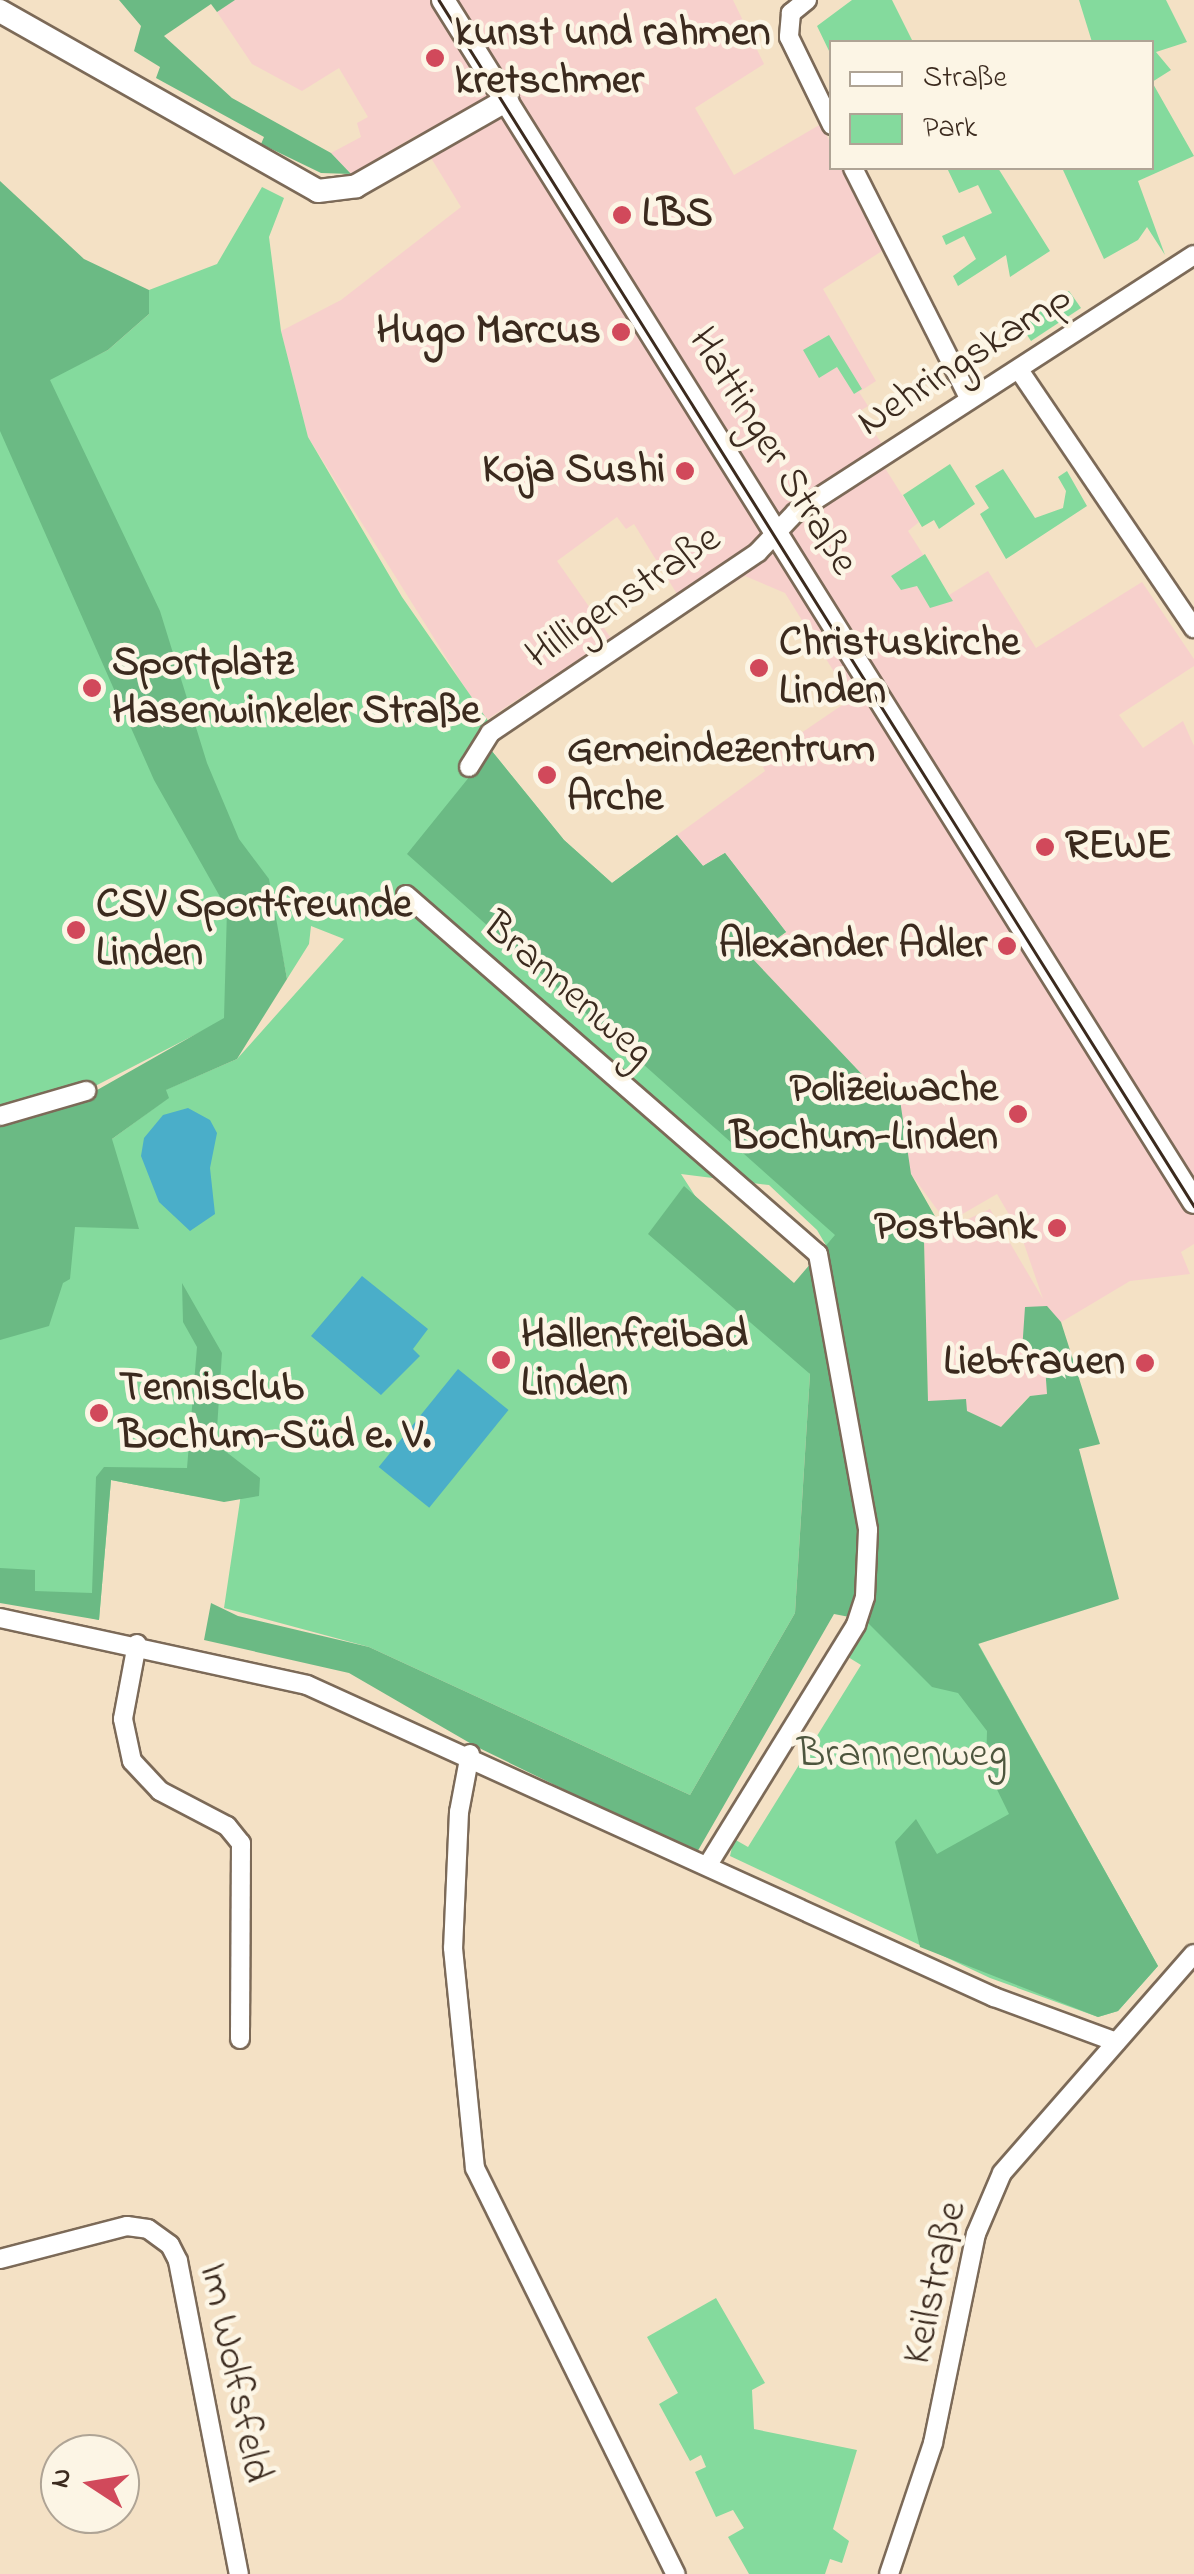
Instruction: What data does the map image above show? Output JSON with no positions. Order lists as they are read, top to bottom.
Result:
{
  "streets": {
    "street": [
      "Nehringskamp",
      "Hattinger Straße",
      "Hilligenstraße",
      "Brannenweg",
      "Keilstraße",
      "Im Wolfsfeld"
    ]
  },
  "crossings": [
    ["Nehringskamp", "Hattinger Straße"],
    ["Nehringskamp", "Hilligenstraße"],
    ["Hattinger Straße", "Hilligenstraße"]
  ],
  "parks": ["Brannenweg"],
  "places": [
    "kunst und rahmen kretschmer",
    "LBS",
    "Hugo Marcus",
    "Koja Sushi",
    "Christuskirche Linden",
    "Sportplatz Hasenwinkeler Straße",
    "Gemeindezentrum Arche",
    "REWE",
    "CSV Sportfreunde Linden",
    "Alexander Adler",
    "Polizeiwache Bochum-Linden",
    "Postbank",
    "Hallenfreibad Linden",
    "Liebfrauen",
    "Tennisclub Bochum-Süd e. V."
  ],
  "legend": ["Straße", "Park"],
  "north": "left"
}
